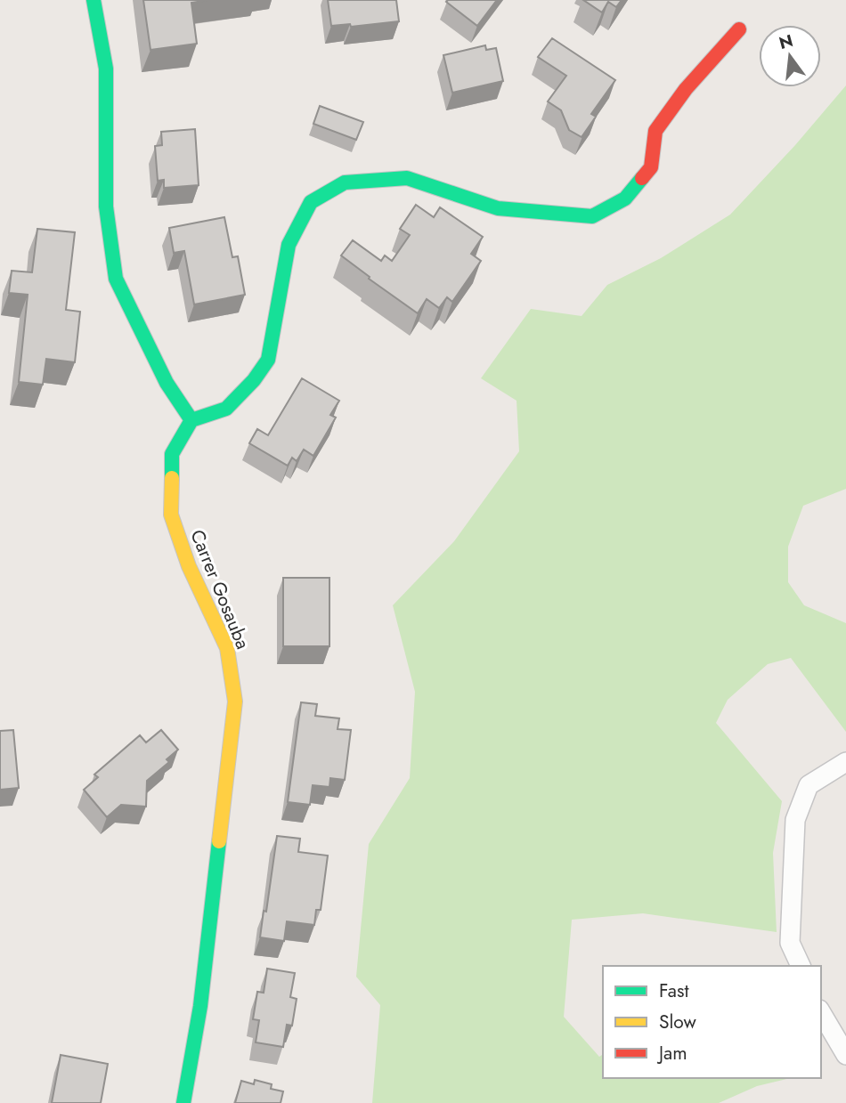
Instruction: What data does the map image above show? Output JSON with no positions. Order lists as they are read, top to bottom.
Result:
{
  "streets": {
    "street": ["Carrer Gosauba"]
  },
  "legend": ["Fast", "Slow", "Jam"],
  "north": "top"
}
